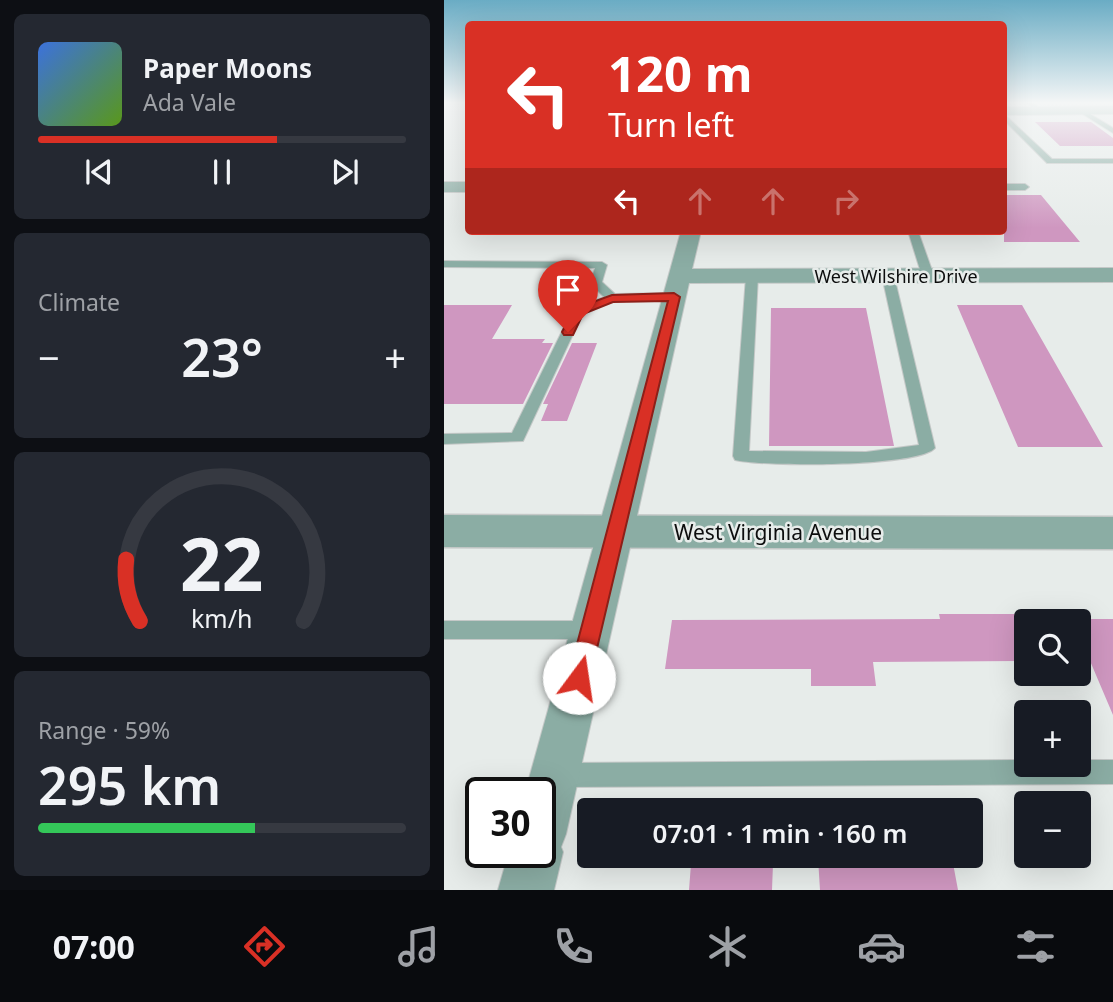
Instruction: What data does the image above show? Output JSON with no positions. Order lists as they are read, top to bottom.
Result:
{
  "streets": {
    "street": ["West Wilshire Drive", "West Virginia Avenue"]
  },
  "page": {
    "turn": ["120 m", "Turn left"],
    "song": ["Paper Moons", "Ada Vale"],
    "tile": [
      "Climate",
      ["Range · 59%", "295 km"]
    ],
    "heat": ["−", "23°", "+"],
    "map_buttons": ["+", "−"],
    "limit": "30",
    "trip": "07:01 · 1 min · 160 m",
    "tabs": "07:00",
    "gauge": ["22", "km/h"]
  }
}
